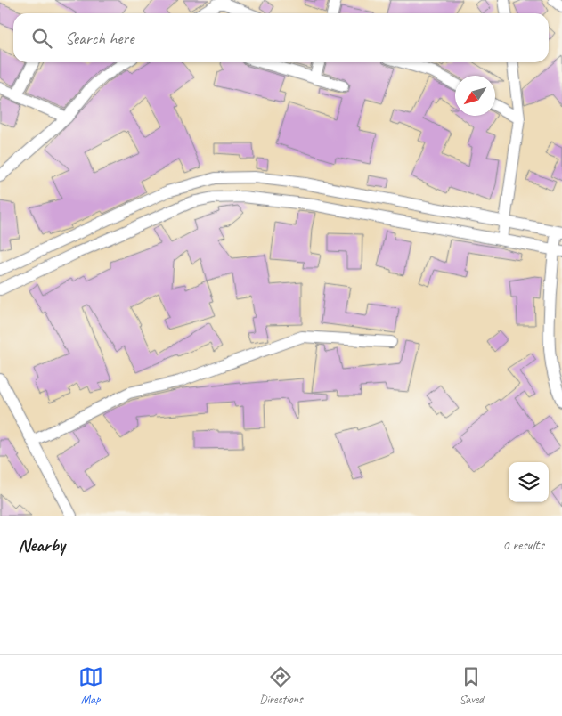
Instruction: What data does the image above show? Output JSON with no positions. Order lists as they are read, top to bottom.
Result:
{
  "north": "bottom left",
  "page": {
    "search": "Search here",
    "heading": ["Nearby", "0 results"],
    "nav": ["Map", "Directions", "Saved"]
  }
}
